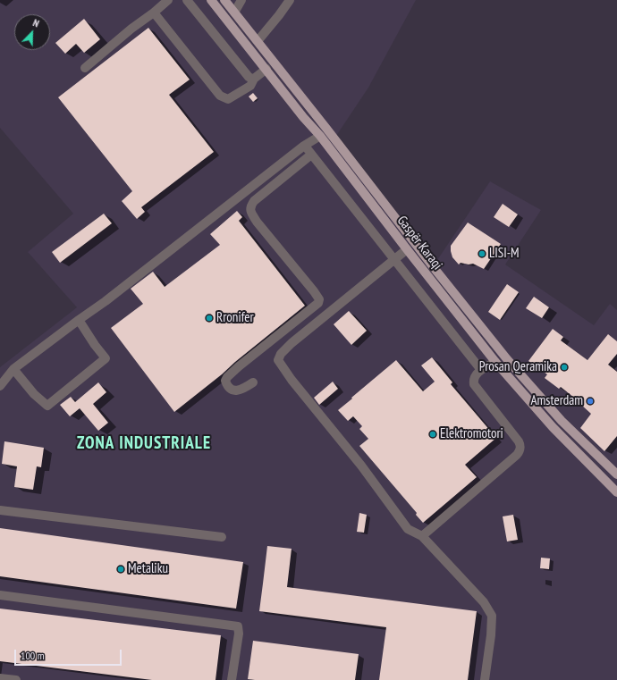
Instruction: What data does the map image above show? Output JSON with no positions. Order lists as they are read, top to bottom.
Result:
{
  "streets": {
    "main road": ["Gaspër Karaqi"]
  },
  "districts": ["ZONA INDUSTRIALE"],
  "places": [
    "LISI-M",
    "Rronifer",
    "Prosan Qeramika",
    "Amsterdam",
    "Elektromotori",
    "Metaliku"
  ],
  "scale_bar": "100 m",
  "north": "top right"
}
